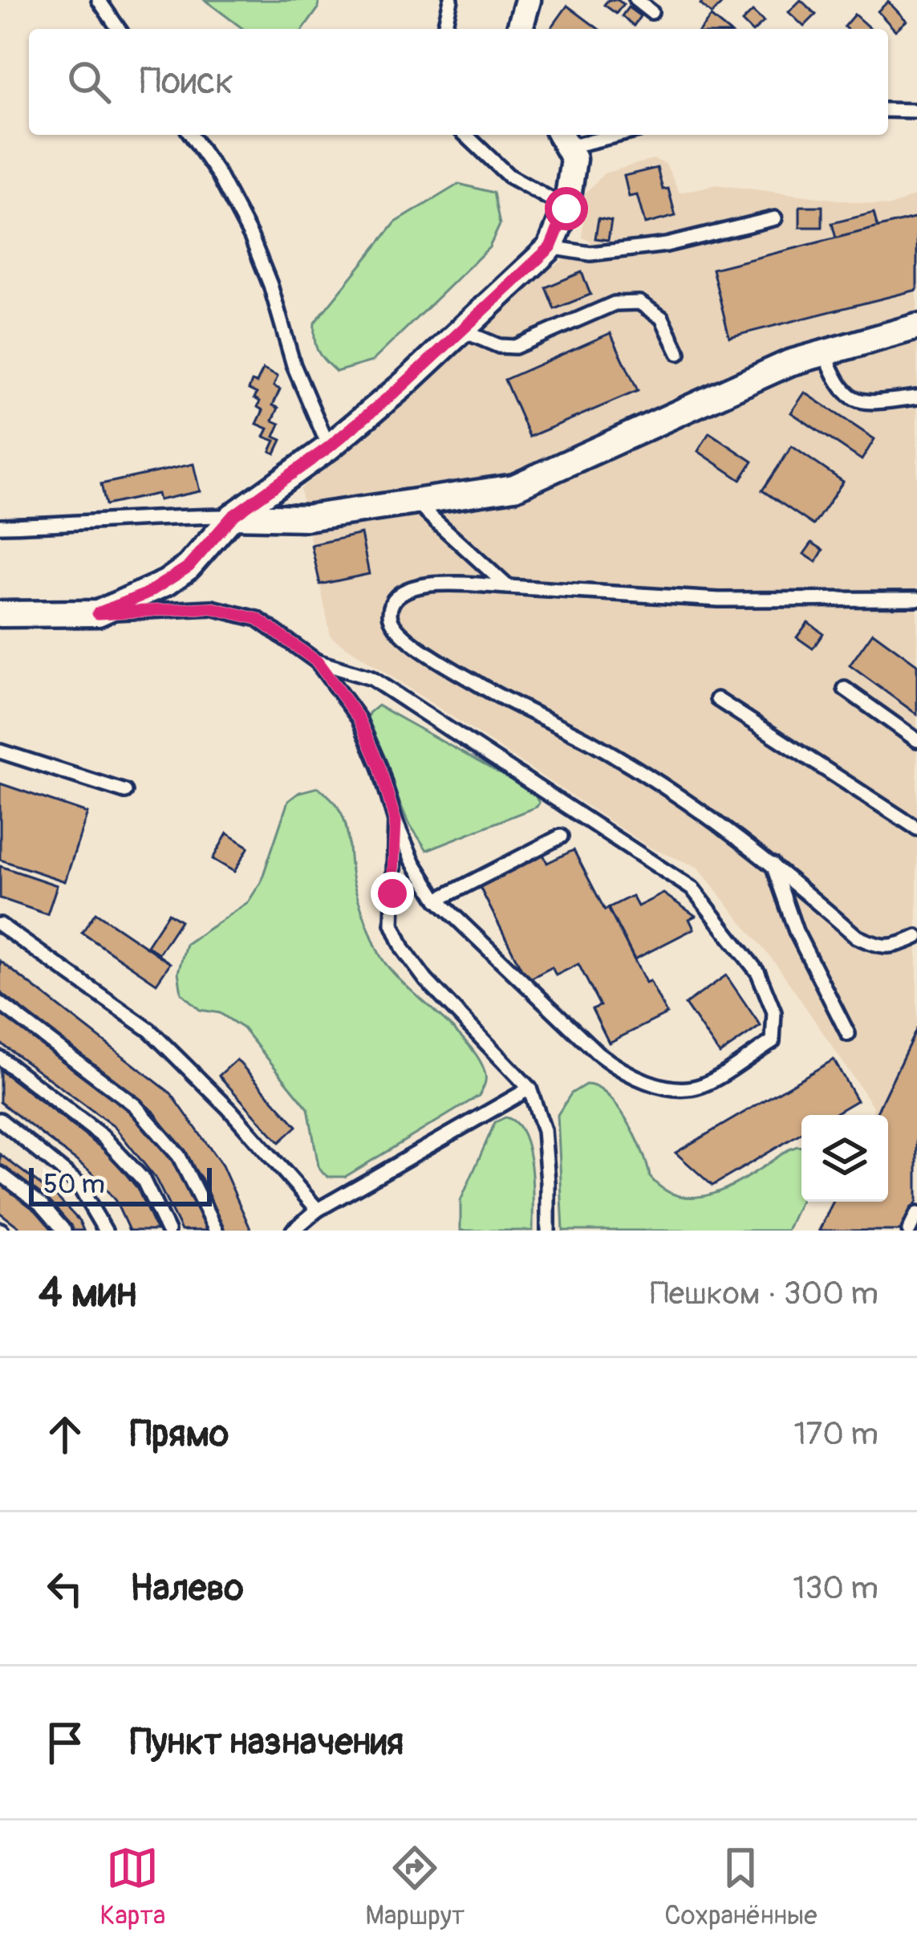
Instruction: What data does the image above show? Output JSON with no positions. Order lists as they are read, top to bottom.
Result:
{
  "scale_bar": "50 m",
  "page": {
    "search": "Поиск",
    "scale": "50 m",
    "heading": ["4 мин", "Пешком · 300 m"],
    "list": [
      ["Прямо", "170 m"],
      ["Налево", "130 m"],
      "Пункт назначения"
    ],
    "nav": ["Карта", "Маршрут", "Сохранённые"]
  }
}
